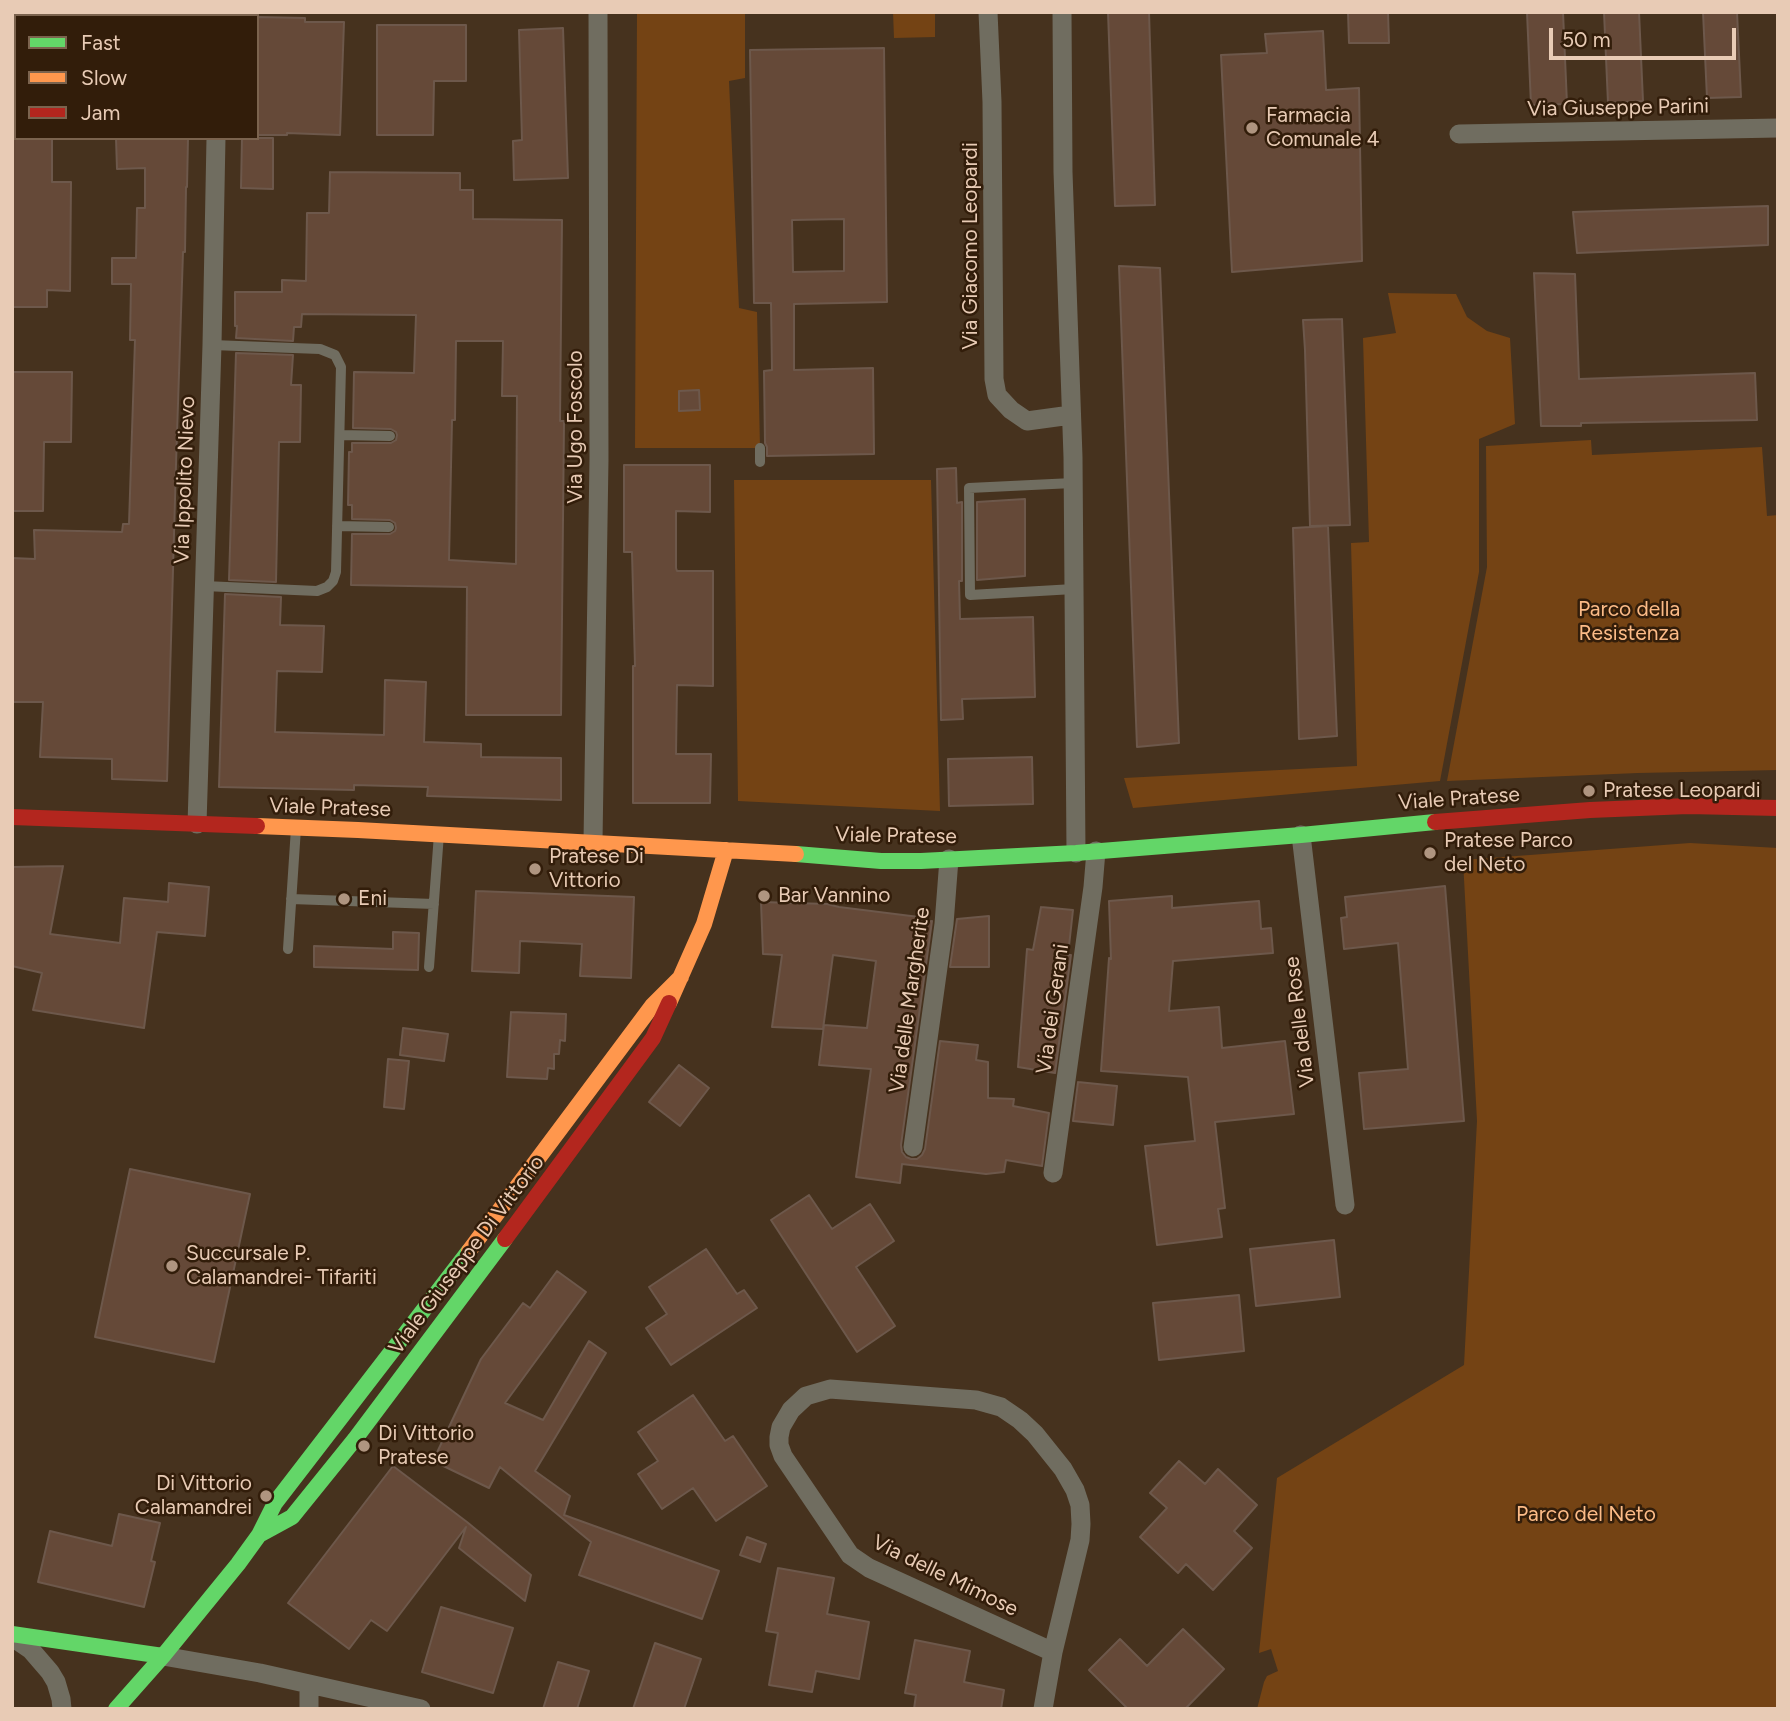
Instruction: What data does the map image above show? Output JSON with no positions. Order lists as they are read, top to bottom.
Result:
{
  "streets": {
    "main road": ["Viale Pratese", "Viale Giuseppe Di Vittorio"],
    "street": [
      "Via Giuseppe Parini",
      "Via Giacomo Leopardi",
      "Via Ugo Foscolo",
      "Via Ippolito Nievo",
      "Via delle Margherite",
      "Via dei Gerani",
      "Via delle Rose",
      "Via delle Mimose"
    ]
  },
  "crossings": [
    ["Via Ugo Foscolo", "Viale Pratese"],
    ["Via Ippolito Nievo", "Viale Pratese"],
    ["Viale Pratese", "Via delle Margherite"],
    ["Viale Pratese", "Via dei Gerani"],
    ["Viale Pratese", "Via delle Rose"],
    ["Viale Pratese", "Viale Giuseppe Di Vittorio"]
  ],
  "parks": ["Parco della Resistenza", "Parco del Neto"],
  "places": [
    "Farmacia Comunale 4",
    "Pratese Leopardi",
    "Pratese Parco del Neto",
    "Pratese Di Vittorio",
    "Bar Vannino",
    "Eni",
    "Succursale P. Calamandrei- Tifariti",
    "Di Vittorio Pratese",
    "Di Vittorio Calamandrei"
  ],
  "legend": ["Fast", "Slow", "Jam"],
  "scale_bar": "50 m"
}
